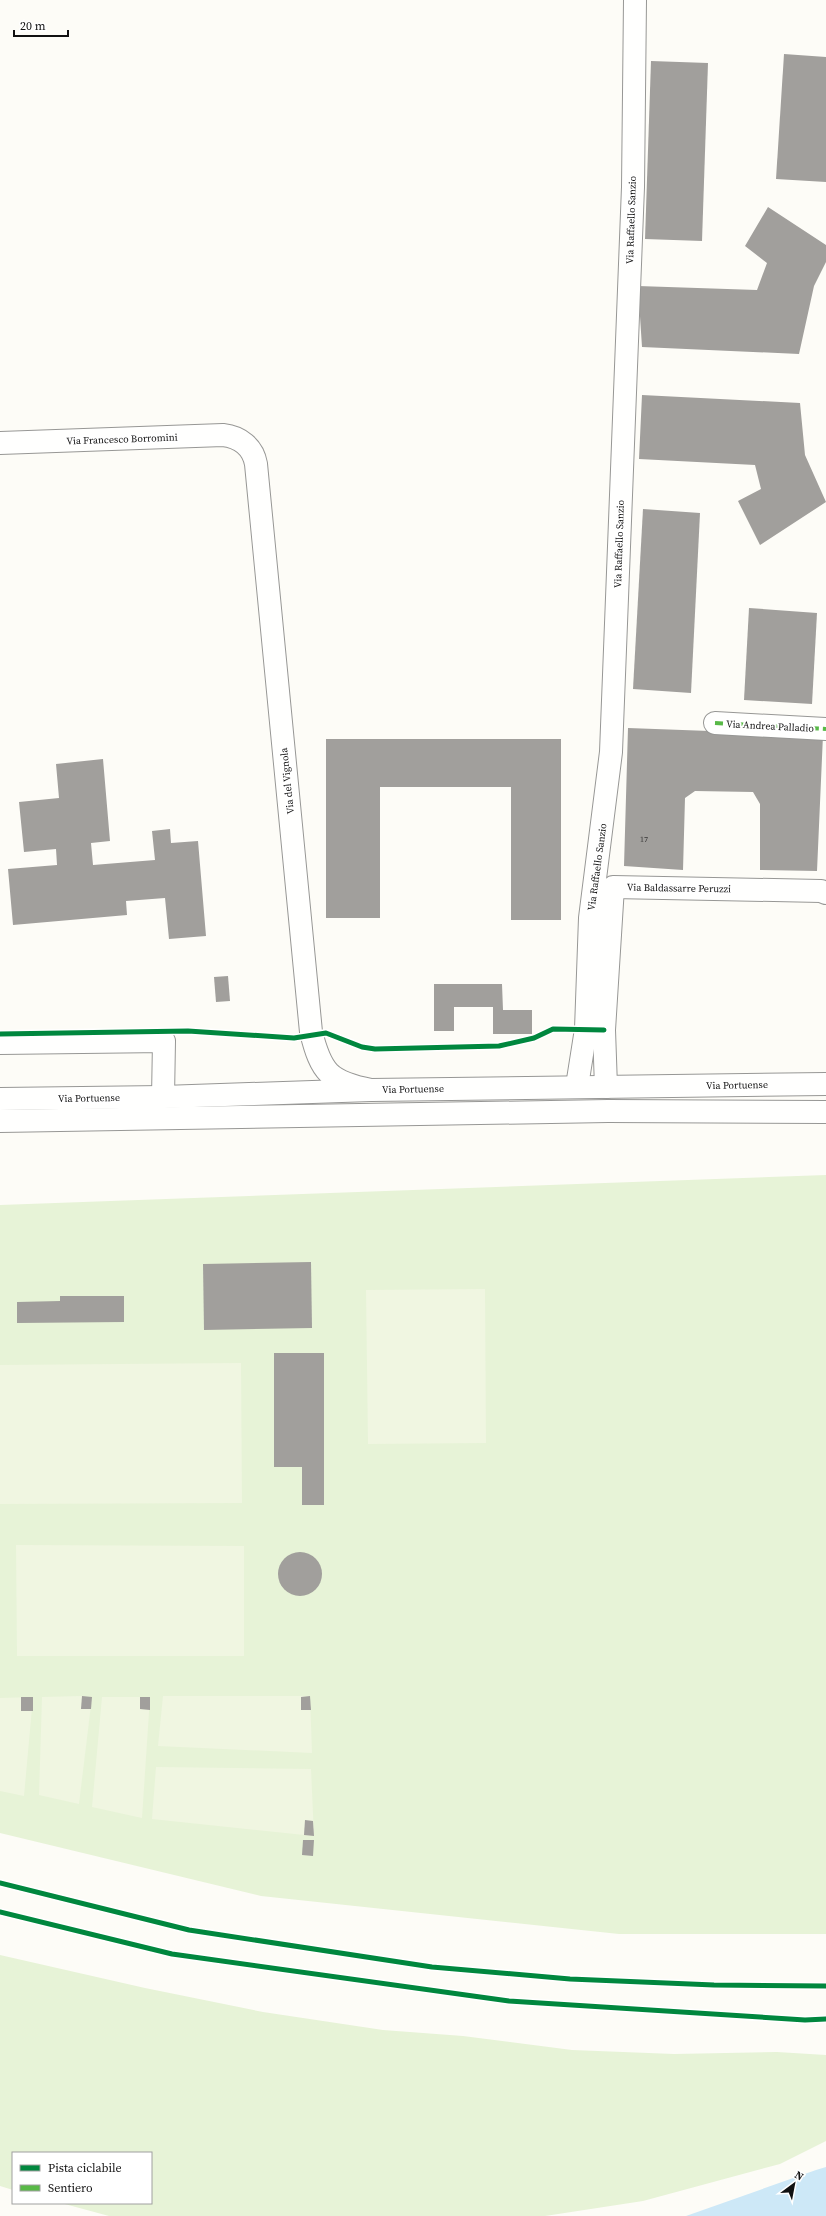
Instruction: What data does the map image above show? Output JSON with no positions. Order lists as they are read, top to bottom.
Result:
{
  "streets": {
    "street": [
      "Via Raffaello Sanzio",
      "Via Francesco Borromini",
      "Via Andrea Palladio",
      "Via del Vignola",
      "Via Baldassarre Peruzzi",
      "Via Portuense"
    ]
  },
  "crossings": [
    ["Via Raffaello Sanzio", "Via Portuense"],
    ["Via Francesco Borromini", "Via del Vignola"],
    ["Via del Vignola", "Via Portuense"],
    ["Via Baldassarre Peruzzi", "Via Portuense"]
  ],
  "house_numbers": ["17"],
  "legend": ["Pista ciclabile", "Sentiero"],
  "scale_bar": "20 m",
  "north": "top right"
}
